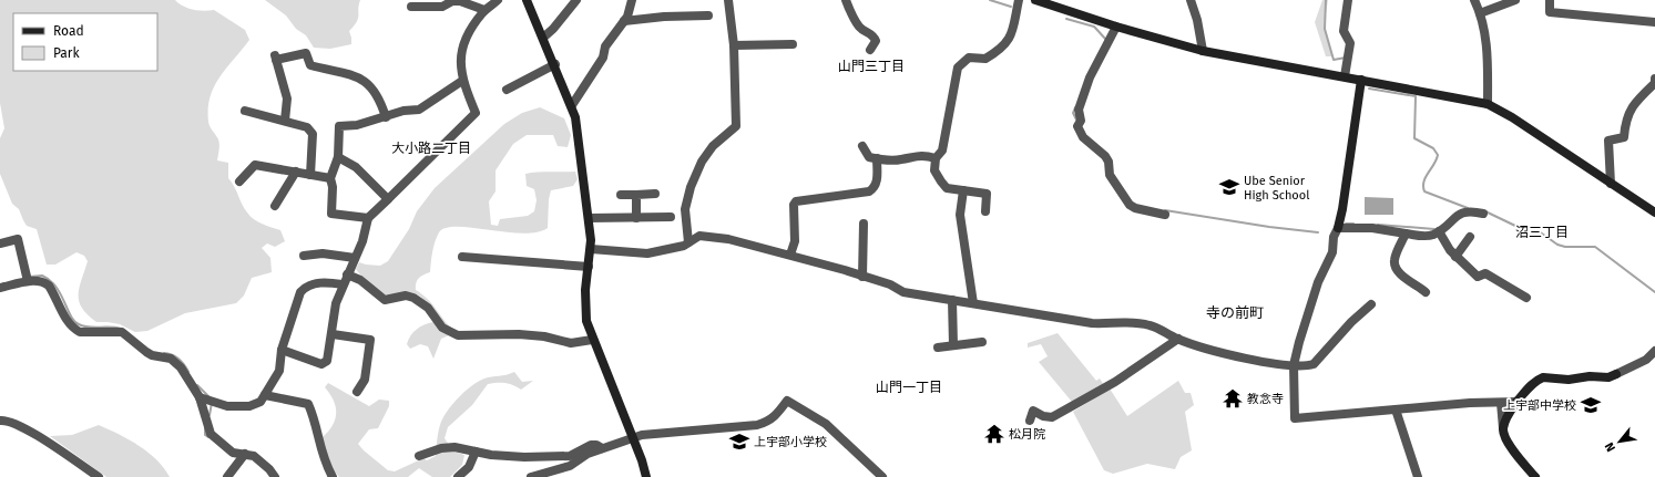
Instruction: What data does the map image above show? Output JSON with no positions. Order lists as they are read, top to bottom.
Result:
{
  "districts": [
    "山門三丁目",
    "大小路二丁目",
    "沼三丁目",
    "寺の前町",
    "山門一丁目"
  ],
  "places": {
    "school or university": ["Ube Senior High School", "上宇部中学校", "上宇部小学校"],
    "temple": ["教念寺", "松月院"]
  },
  "legend": ["Road", "Park"],
  "north": "bottom left"
}
